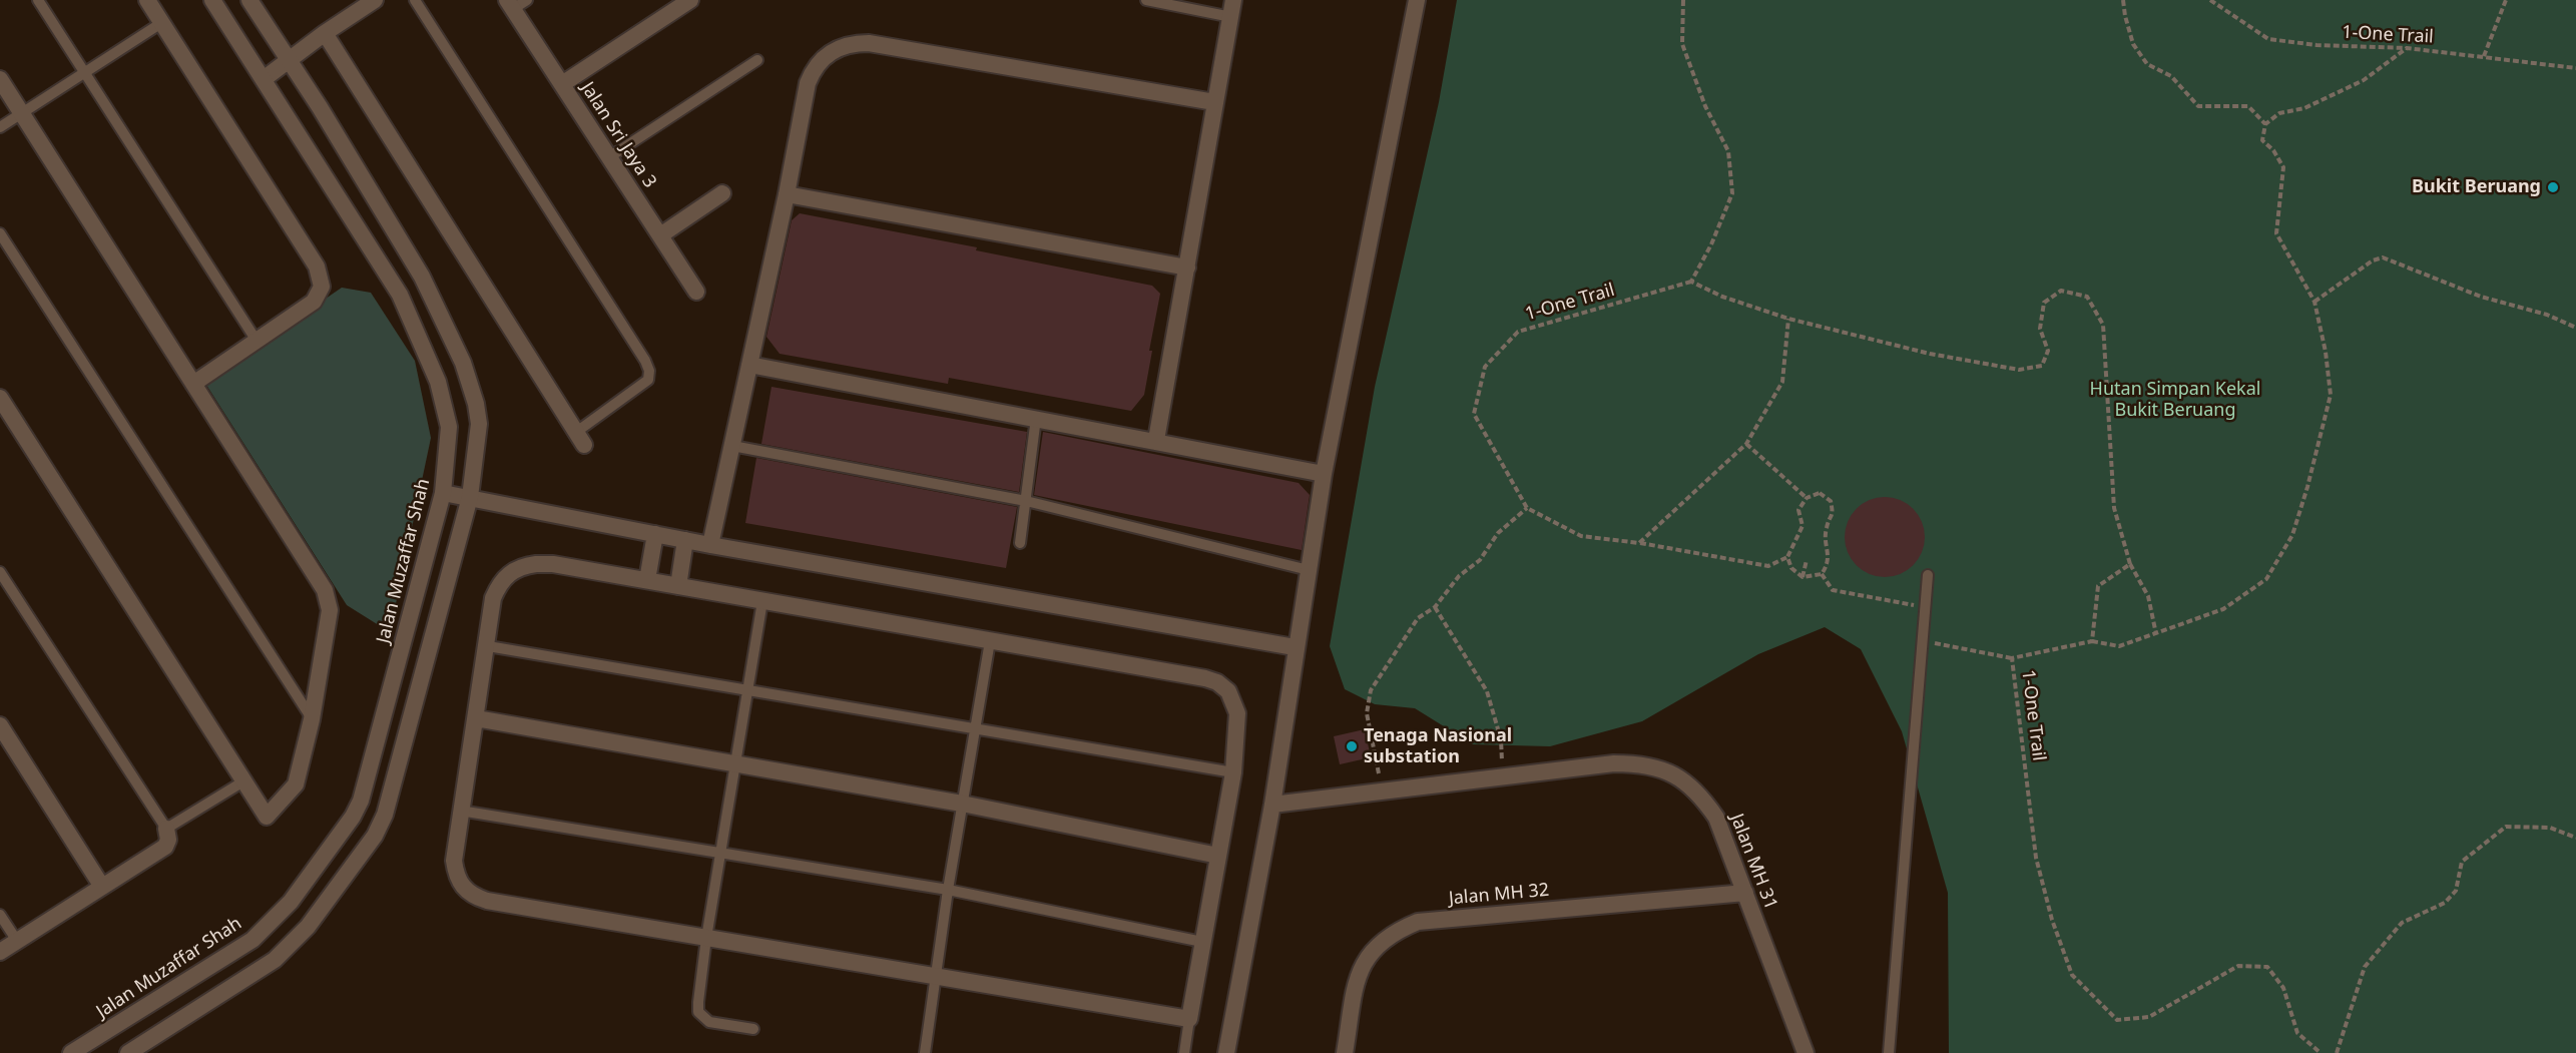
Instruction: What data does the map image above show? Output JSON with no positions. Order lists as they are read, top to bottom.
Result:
{
  "streets": {
    "street": [
      "Jalan Sri Jaya 3",
      "Jalan Muzaffar Shah",
      "Jalan MH 31",
      "Jalan MH 32"
    ],
    "path": ["1-One Trail"]
  },
  "crossings": [
    ["Jalan MH 31", "Jalan MH 32"]
  ],
  "parks": ["Hutan Simpan Kekal Bukit Beruang"],
  "places": ["Bukit Beruang", "Tenaga Nasional substation"]
}
